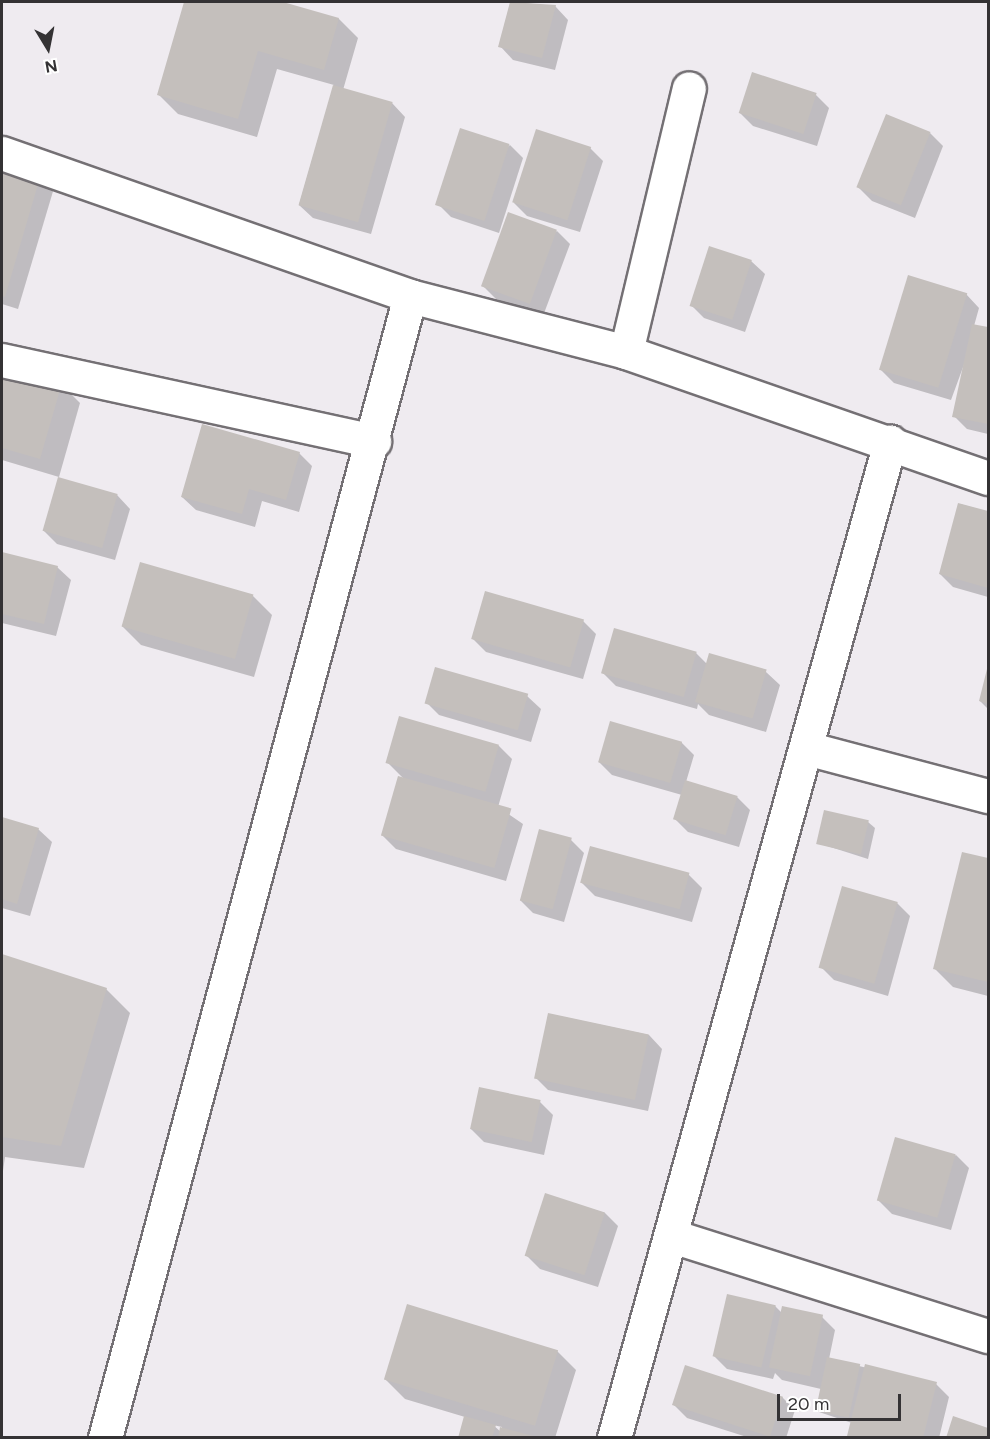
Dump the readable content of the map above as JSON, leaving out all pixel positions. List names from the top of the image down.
{
  "scale_bar": "20 m",
  "north": "bottom"
}
